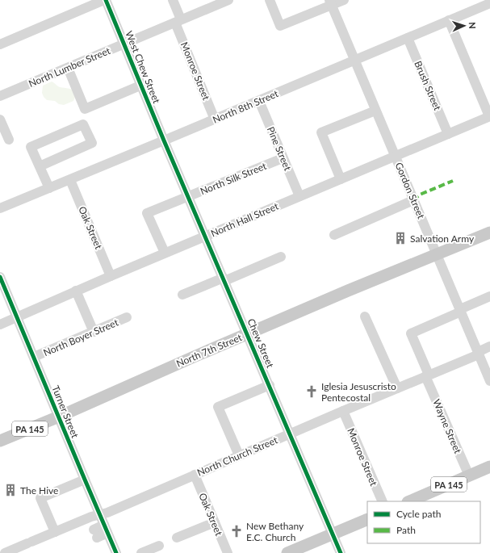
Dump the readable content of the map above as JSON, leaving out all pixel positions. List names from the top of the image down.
{
  "streets": {
    "main road": ["North 7th Street", "PA 145"],
    "street": [
      "North Lumber Street",
      "West Chew Street",
      "Monroe Street",
      "Brush Street",
      "North 8th Street",
      "Pine Street",
      "North Silk Street",
      "Gordon Street",
      "North Hall Street",
      "Oak Street",
      "North Boyer Street",
      "Chew Street",
      "Turner Street",
      "Wayne Street",
      "North Church Street"
    ]
  },
  "crossings": [
    ["North Lumber Street", "West Chew Street"],
    ["North Lumber Street", "Monroe Street"],
    ["West Chew Street", "North 8th Street"],
    ["West Chew Street", "Chew Street"],
    ["Monroe Street", "North 8th Street"],
    ["Monroe Street", "North Church Street"],
    ["Brush Street", "North 8th Street"],
    ["Brush Street", "North Hall Street"],
    ["North 8th Street", "Pine Street"],
    ["North 8th Street", "Gordon Street"],
    ["North 8th Street", "Oak Street"],
    ["North 8th Street", "Chew Street"],
    ["Pine Street", "North Silk Street"],
    ["Pine Street", "North Hall Street"],
    ["North Silk Street", "North Hall Street"],
    ["North Silk Street", "Chew Street"],
    ["Gordon Street", "North Hall Street"],
    ["Gordon Street", "North 7th Street"],
    ["Gordon Street", "Wayne Street"],
    ["Gordon Street", "North Church Street"],
    ["North Hall Street", "Oak Street"],
    ["North Hall Street", "Chew Street"],
    ["North Hall Street", "Turner Street"],
    ["Oak Street", "North Church Street"],
    ["North Boyer Street", "Turner Street"],
    ["Chew Street", "North 7th Street"],
    ["Chew Street", "North Church Street"],
    ["North 7th Street", "Turner Street"],
    ["Turner Street", "North Church Street"],
    ["Wayne Street", "PA 145"],
    ["Wayne Street", "North Church Street"]
  ],
  "places": {
    "building": ["Salvation Army", "The Hive"],
    "church": ["Iglesia Jesuscristo Pentecostal", "New Bethany E.C. Church"]
  },
  "legend": ["Cycle path", "Path"],
  "north": "right"
}
